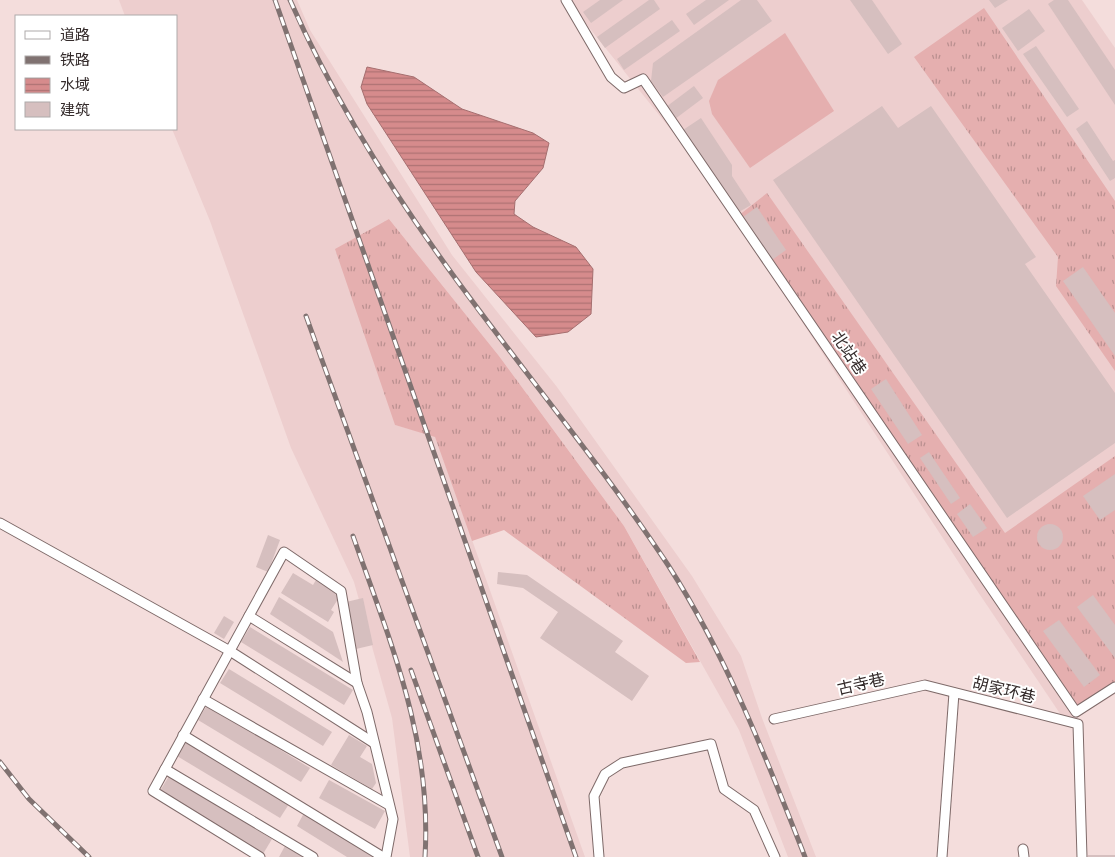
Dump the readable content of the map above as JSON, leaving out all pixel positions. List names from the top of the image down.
{
  "streets": {
    "street": ["北站巷", "古寺巷", "胡家环巷"]
  },
  "crossings": [
    ["古寺巷", "胡家环巷"]
  ],
  "legend": [
    "道路",
    "铁路",
    "水域",
    "建筑"
  ]
}
